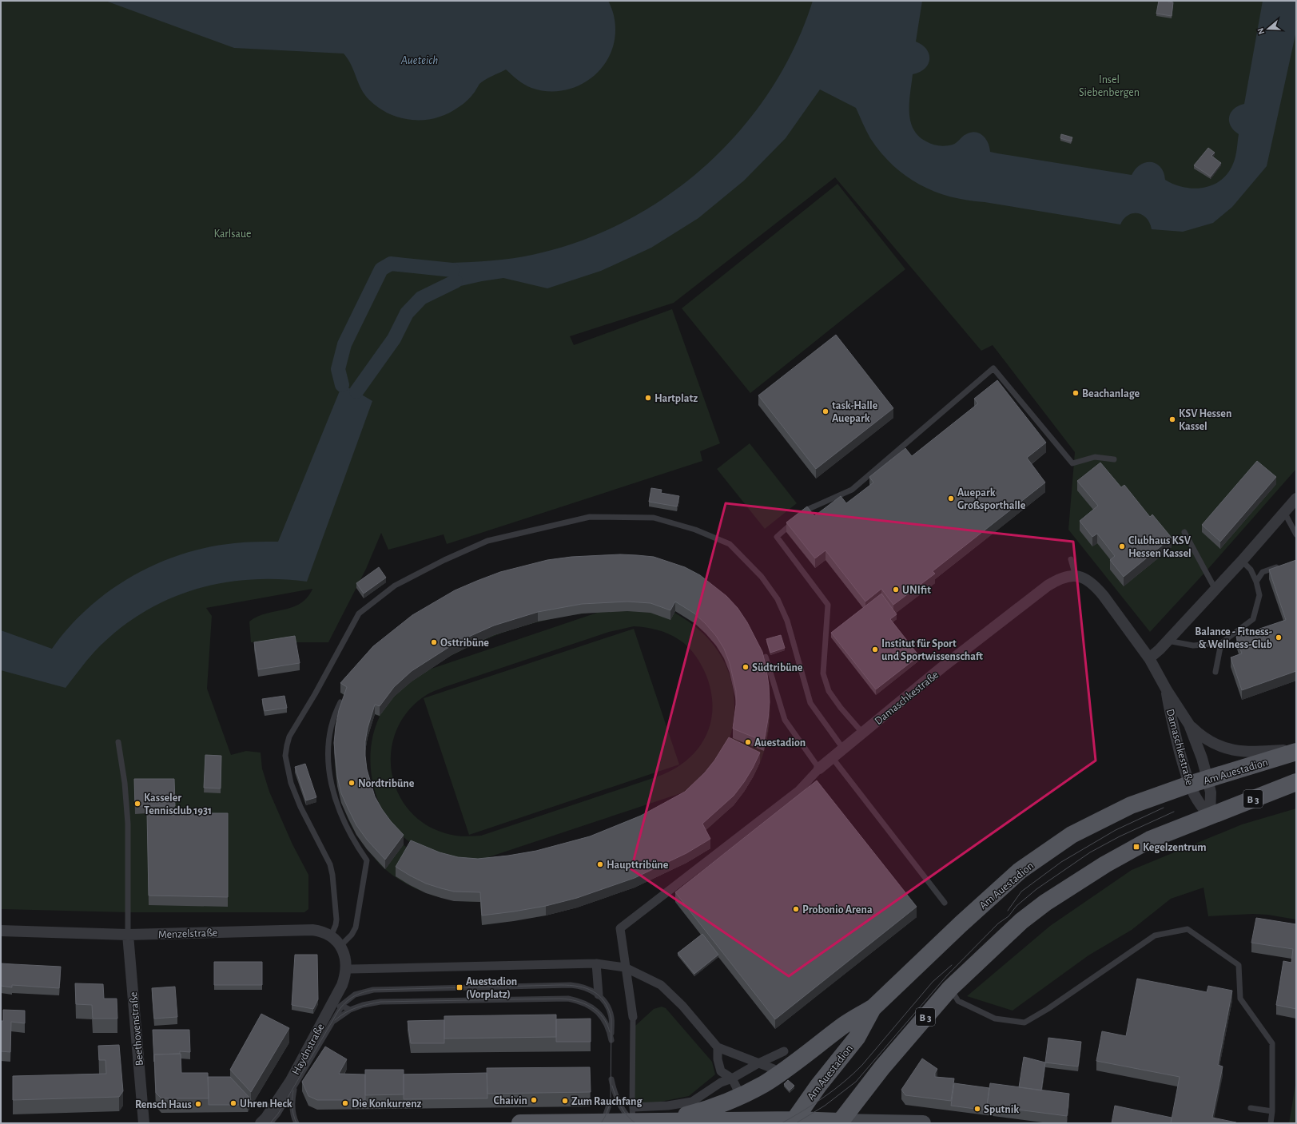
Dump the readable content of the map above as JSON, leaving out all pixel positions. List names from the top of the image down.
{
  "streets": {
    "main road": ["Am Auestadion", "B 3"],
    "street": [
      "Damaschkestraße",
      "Menzelstraße",
      "Beethovenstraße",
      "Haydnstraße"
    ]
  },
  "crossings": [
    ["Damaschkestraße", "Am Auestadion"],
    ["Damaschkestraße", "B 3"],
    ["Menzelstraße", "Beethovenstraße"],
    ["Menzelstraße", "Haydnstraße"]
  ],
  "water": ["Aueteich"],
  "parks": ["Insel Siebenbergen", "Karlsaue"],
  "places": {
    "other": [
      "Beachanlage",
      "Hartplatz",
      "task-Halle Auepark",
      "KSV Hessen Kassel",
      "Auepark Großsporthalle",
      "Clubhaus KSV Hessen Kassel",
      "UNIfit",
      "Balance - Fitness- & Wellness-Club",
      "Osttribüne",
      "Institut für Sport und Sportwissenschaft",
      "Südtribüne",
      "Auestadion",
      "Nordtribüne",
      "Kasseler Tennisclub 1931",
      "Haupttribüne",
      "Probonio Arena",
      "Chaivin",
      "Zum Rauchfang",
      "Uhren Heck",
      "Die Konkurrenz",
      "Rensch Haus",
      "Sputnik"
    ],
    "transit": ["Kegelzentrum", "Auestadion (Vorplatz)"]
  },
  "north": "left"
}
